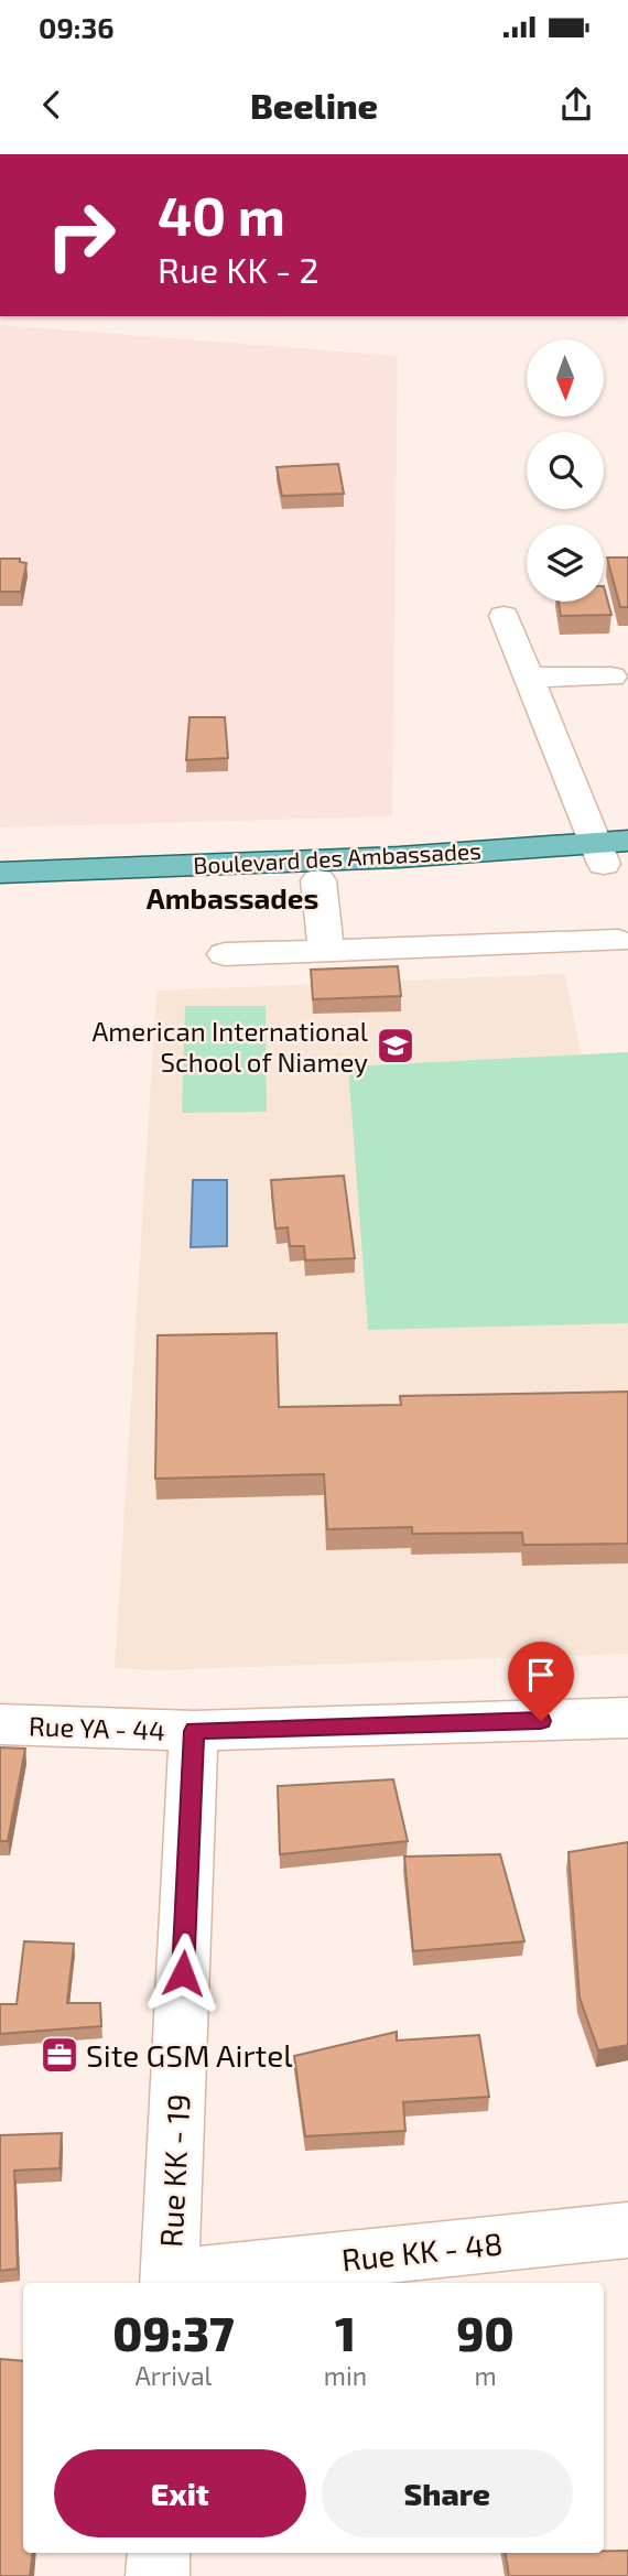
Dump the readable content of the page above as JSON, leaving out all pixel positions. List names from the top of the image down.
{
  "streets": {
    "main road": ["Boulevard des Ambassades"],
    "street": ["Rue YA - 44", "Rue KK - 19", "Rue KK - 48"]
  },
  "crossings": [
    ["Rue YA - 44", "Rue KK - 19"],
    ["Rue KK - 19", "Rue KK - 48"]
  ],
  "districts": ["Ambassades"],
  "places": {
    "school or university": ["American International School of Niamey"],
    "office": ["Site GSM Airtel"]
  },
  "north": "bottom",
  "page": {
    "status": "09:36",
    "header": "Beeline",
    "turn": ["40 m", "Rue KK - 2"],
    "eta": [
      "09:37",
      "Arrival",
      "1",
      "min",
      "90",
      "m"
    ],
    "buttons": ["Exit", "Share"]
  }
}
